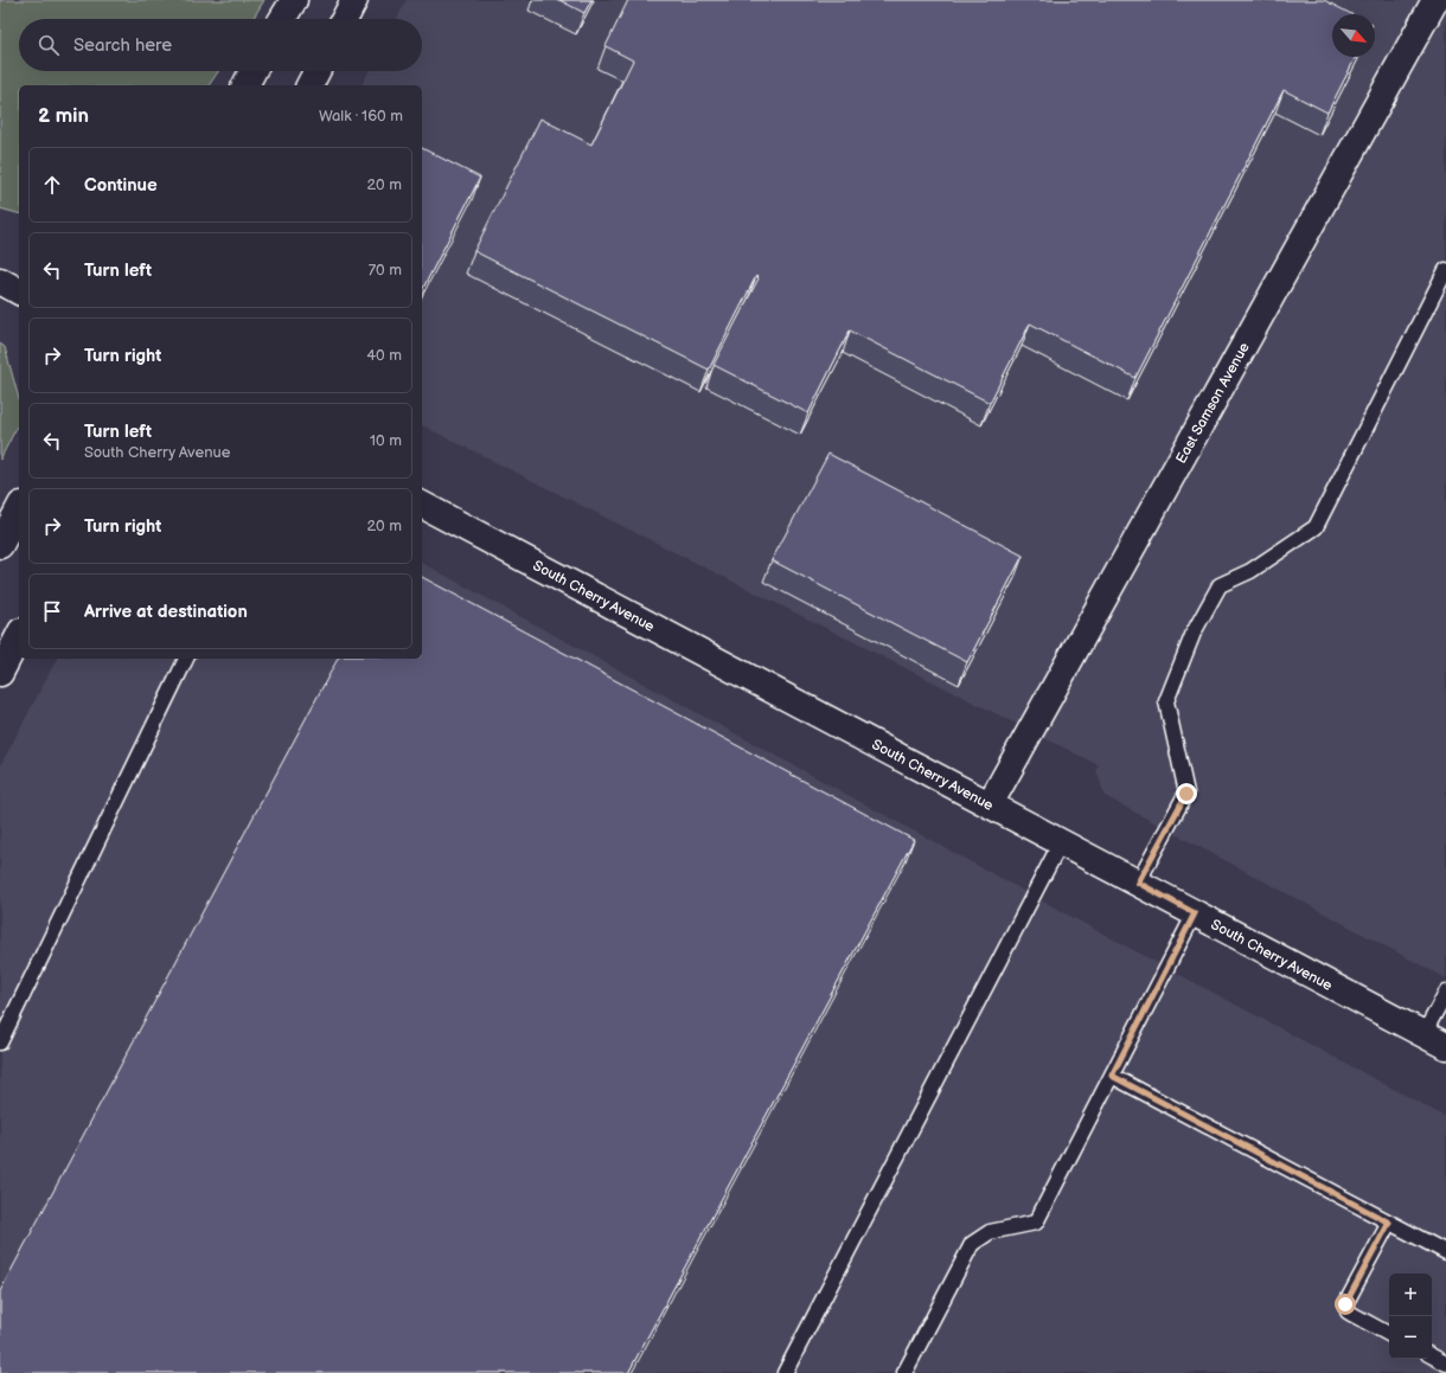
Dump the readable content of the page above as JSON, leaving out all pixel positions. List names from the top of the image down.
{
  "streets": {
    "street": ["East Samson Avenue", "South Cherry Avenue"]
  },
  "crossings": [
    ["East Samson Avenue", "South Cherry Avenue"]
  ],
  "north": "bottom right",
  "page": {
    "search": "Search here",
    "heading": ["2 min", "Walk · 160 m"],
    "list": [
      ["Continue", "20 m"],
      ["Turn left", "70 m"],
      ["Turn right", "40 m"],
      ["Turn left", "South Cherry Avenue", "10 m"],
      ["Turn right", "20 m"],
      "Arrive at destination"
    ],
    "map_buttons": ["+", "−"]
  }
}
